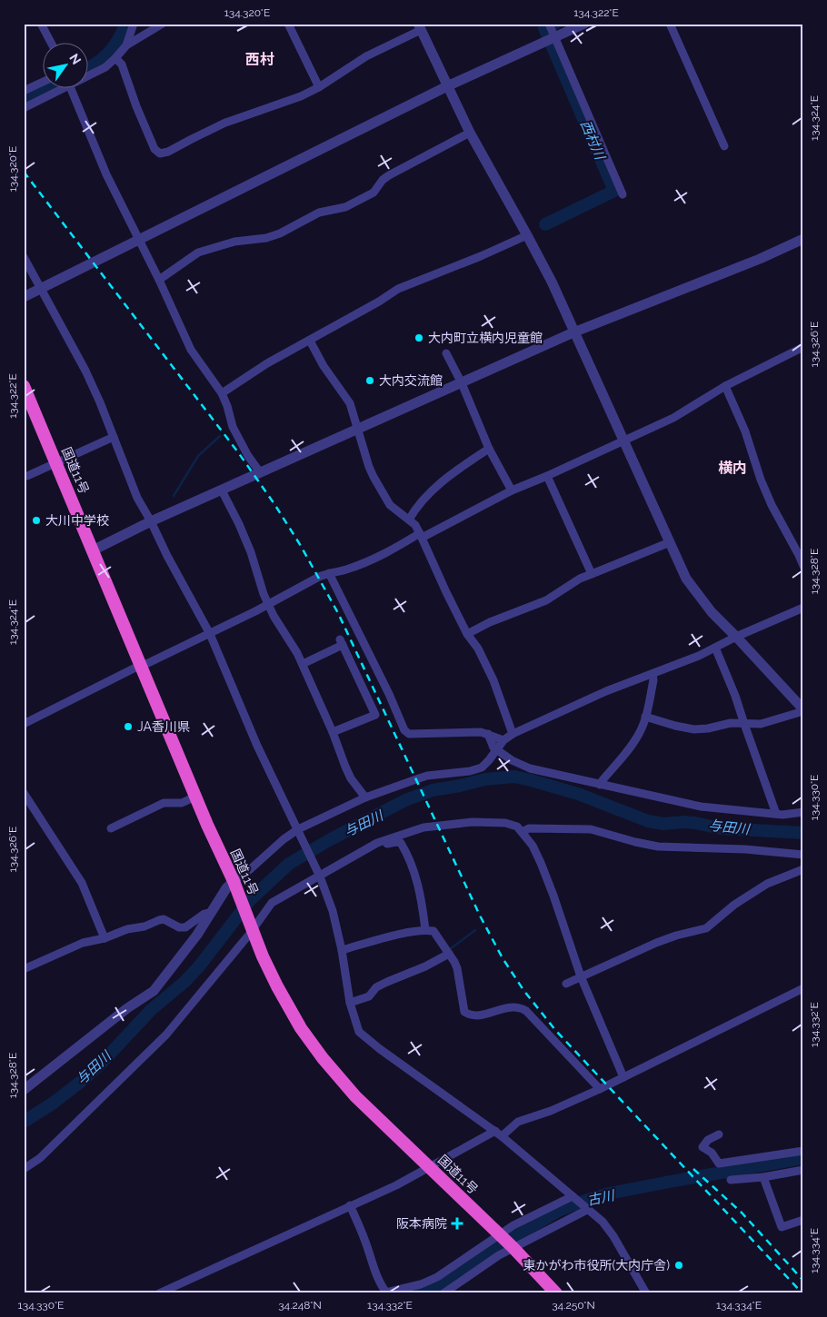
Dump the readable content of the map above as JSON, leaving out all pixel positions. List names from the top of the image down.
{
  "streets": {
    "highway": ["国道11号"]
  },
  "districts": ["西村", "横内"],
  "water": ["西村川", "与田川", "古川"],
  "places": {
    "other": [
      "大内町立横内児童館",
      "大内交流館",
      "大川中学校",
      "JA香川県",
      "東かがわ市役所(大内庁舎)"
    ],
    "health": ["阪本病院"]
  },
  "north": "top right",
  "coordinates": [
    "134.320°E",
    "134.322°E",
    "134.324°E",
    "134.326°E",
    "134.328°E",
    "134.330°E",
    "134.332°E",
    "134.334°E",
    "34.248°N",
    "34.250°N"
  ]
}
